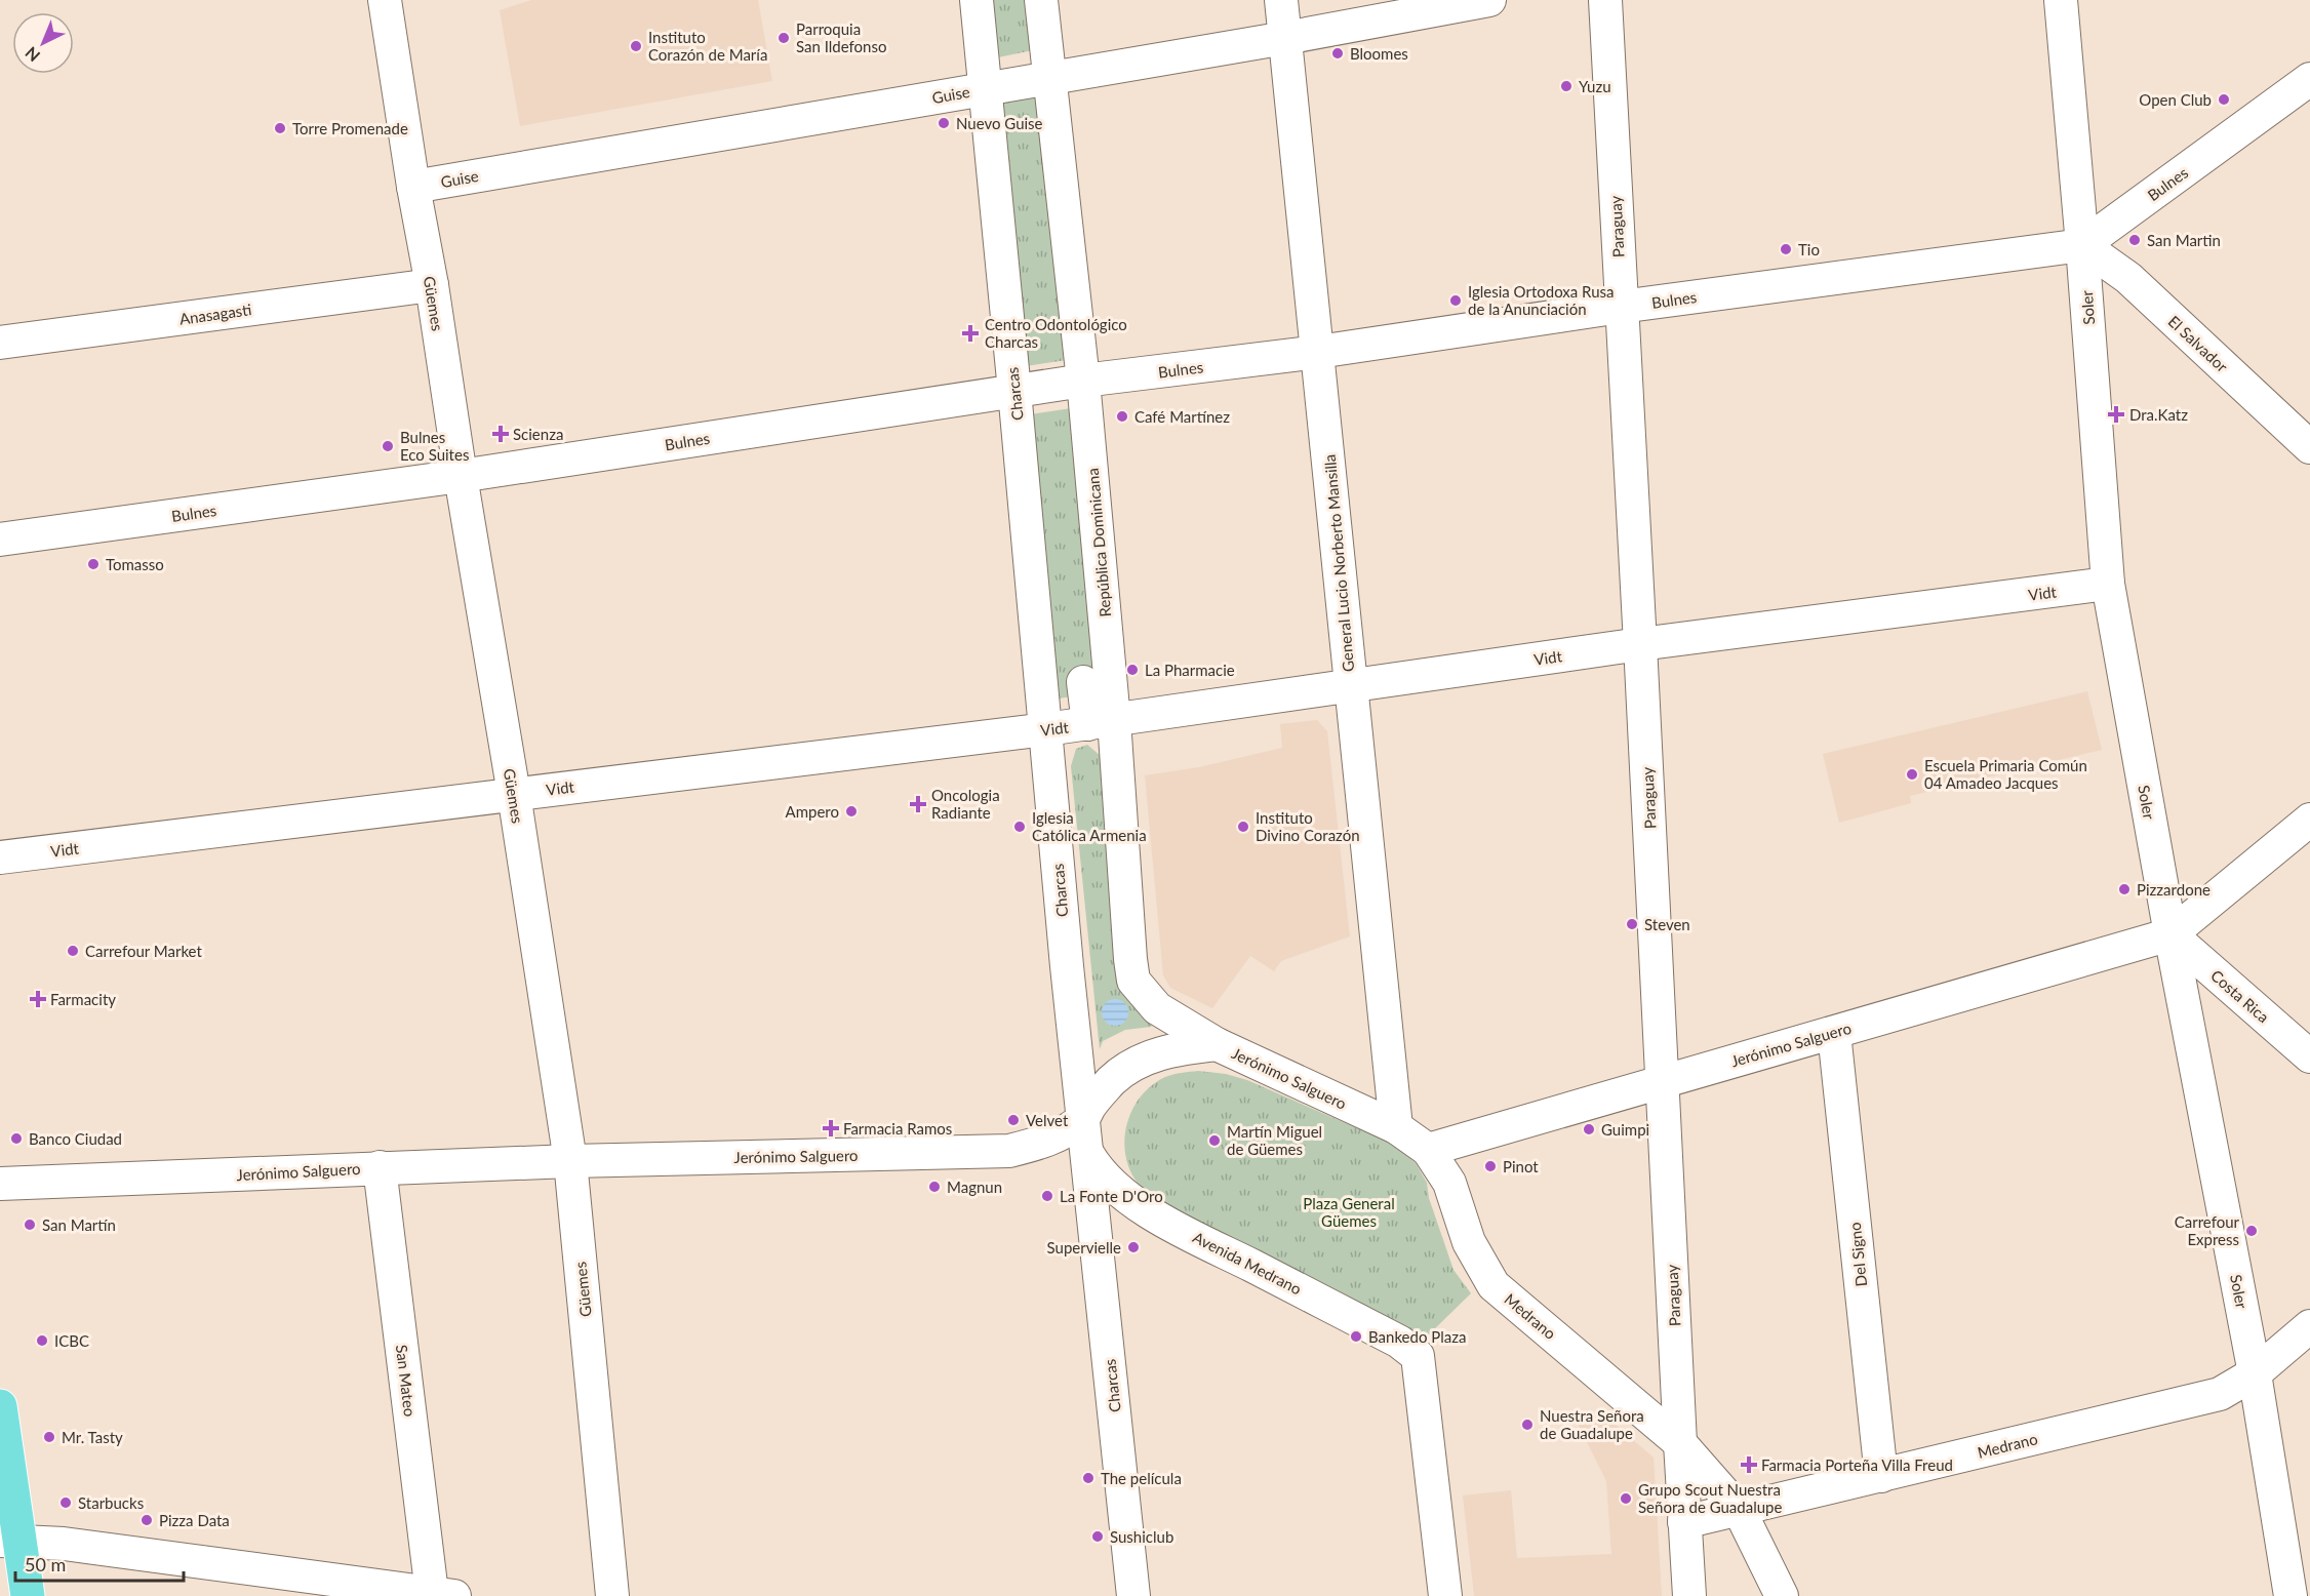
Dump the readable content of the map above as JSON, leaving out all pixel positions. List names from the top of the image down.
{
  "streets": {
    "street": [
      "Guise",
      "Bulnes",
      "Paraguay",
      "Güemes",
      "Soler",
      "Anasagasti",
      "El Salvador",
      "Charcas",
      "República Dominicana",
      "General Lucio Norberto Mansilla",
      "Vidt",
      "Costa Rica",
      "Jerónimo Salguero",
      "Del Signo",
      "Avenida Medrano",
      "Medrano",
      "San Mateo"
    ]
  },
  "crossings": [
    ["Guise", "Güemes"],
    ["Guise", "Charcas"],
    ["Guise", "República Dominicana"],
    ["Guise", "General Lucio Norberto Mansilla"],
    ["Bulnes", "Paraguay"],
    ["Bulnes", "Güemes"],
    ["Bulnes", "Soler"],
    ["Bulnes", "El Salvador"],
    ["Bulnes", "Charcas"],
    ["Bulnes", "República Dominicana"],
    ["Bulnes", "General Lucio Norberto Mansilla"],
    ["Paraguay", "Vidt"],
    ["Paraguay", "Jerónimo Salguero"],
    ["Paraguay", "Medrano"],
    ["Güemes", "Anasagasti"],
    ["Güemes", "Vidt"],
    ["Güemes", "Jerónimo Salguero"],
    ["Soler", "El Salvador"],
    ["Soler", "Vidt"],
    ["Soler", "Costa Rica"],
    ["Soler", "Jerónimo Salguero"],
    ["Soler", "Medrano"],
    ["Charcas", "Vidt"],
    ["Charcas", "Jerónimo Salguero"],
    ["Charcas", "Avenida Medrano"],
    ["República Dominicana", "Vidt"],
    ["República Dominicana", "Jerónimo Salguero"],
    ["General Lucio Norberto Mansilla", "Vidt"],
    ["General Lucio Norberto Mansilla", "Jerónimo Salguero"],
    ["Costa Rica", "Jerónimo Salguero"],
    ["Jerónimo Salguero", "Del Signo"],
    ["Jerónimo Salguero", "Medrano"],
    ["Jerónimo Salguero", "San Mateo"],
    ["Del Signo", "Medrano"]
  ],
  "parks": ["Plaza General Güemes"],
  "places": {
    "other": [
      "Parroquia San Ildefonso",
      "Instituto Corazón de María",
      "Bloomes",
      "Yuzu",
      "Open Club",
      "Nuevo Guise",
      "Torre Promenade",
      "San Martin",
      "Tio",
      "Iglesia Ortodoxa Rusa de la Anunciación",
      "Café Martínez",
      "Bulnes Eco Suites",
      "Tomasso",
      "La Pharmacie",
      "Escuela Primaria Común 04 Amadeo Jacques",
      "Ampero",
      "Iglesia Católica Armenia",
      "Instituto Divino Corazón",
      "Pizzardone",
      "Steven",
      "Carrefour Market",
      "Velvet",
      "Guimpi",
      "Banco Ciudad",
      "Martín Miguel de Güemes",
      "Pinot",
      "Magnun",
      "La Fonte D'Oro",
      "San Martín",
      "Carrefour Express",
      "Supervielle",
      "Bankedo Plaza",
      "ICBC",
      "Nuestra Señora de Guadalupe",
      "Mr. Tasty",
      "The película",
      "Grupo Scout Nuestra Señora de Guadalupe",
      "Starbucks",
      "Pizza Data",
      "Sushiclub"
    ],
    "health": [
      "Centro Odontológico Charcas",
      "Dra.Katz",
      "Scienza",
      "Oncologia Radiante",
      "Farmacity",
      "Farmacia Ramos",
      "Farmacia Porteña Villa Freud"
    ]
  },
  "scale_bar": "50 m",
  "north": "bottom left"
}
